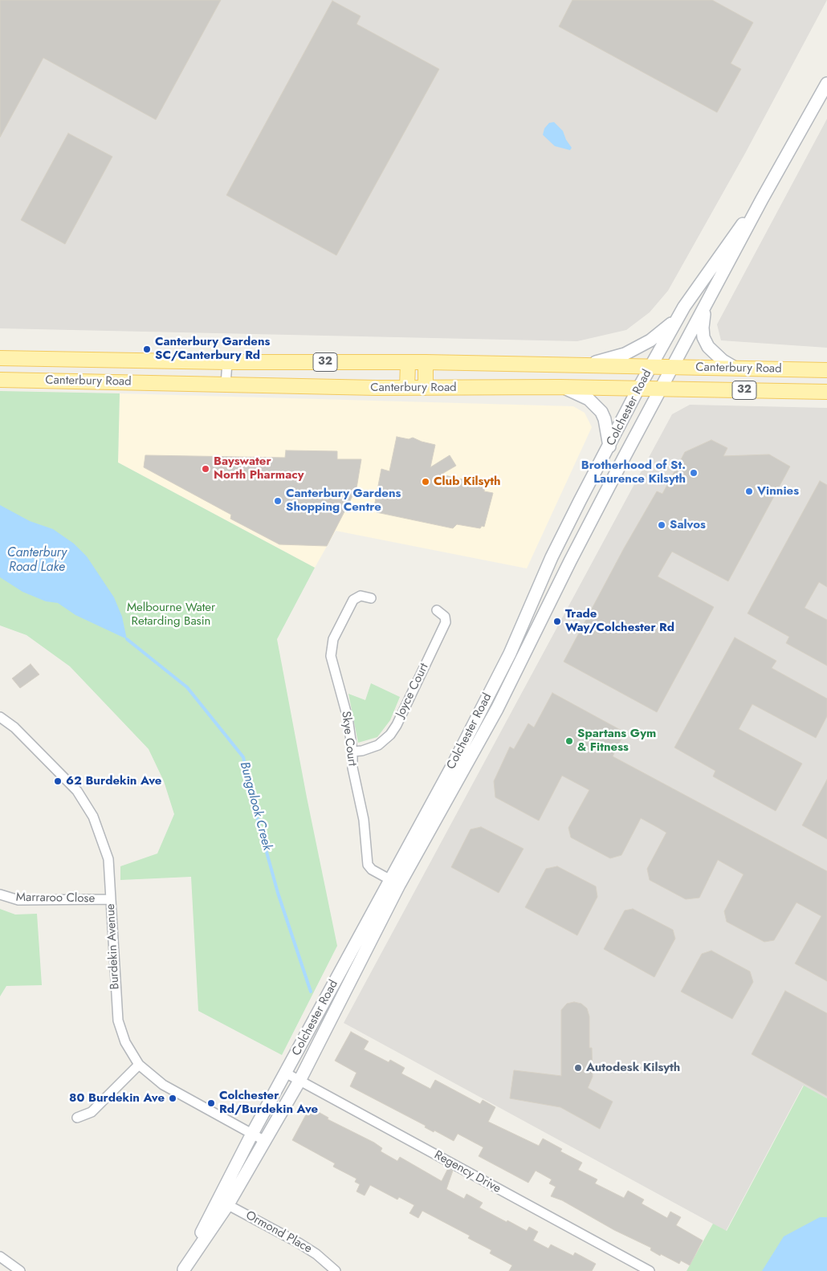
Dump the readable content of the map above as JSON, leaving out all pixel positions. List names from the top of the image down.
{
  "streets": {
    "main road": ["32", "Canterbury Road", "Colchester Road"],
    "street": [
      "Joyce Court",
      "Skye Court",
      "Marraroo Close",
      "Burdekin Avenue",
      "Regency Drive",
      "Ormond Place"
    ]
  },
  "crossings": [
    ["Canterbury Road", "Colchester Road"],
    ["Colchester Road", "Skye Court"],
    ["Colchester Road", "Burdekin Avenue"],
    ["Colchester Road", "Regency Drive"],
    ["Colchester Road", "Ormond Place"],
    ["Joyce Court", "Skye Court"],
    ["Marraroo Close", "Burdekin Avenue"]
  ],
  "water": ["Canterbury Road Lake", "Bungalook Creek"],
  "parks": ["Melbourne Water Retarding Basin"],
  "places": [
    "Canterbury Gardens SC/Canterbury Rd",
    "Bayswater North Pharmacy",
    "Brotherhood of St. Laurence Kilsyth",
    "Club Kilsyth",
    "Vinnies",
    "Canterbury Gardens Shopping Centre",
    "Salvos",
    "Trade Way/Colchester Rd",
    "Spartans Gym & Fitness",
    "62 Burdekin Ave",
    "Autodesk Kilsyth",
    "80 Burdekin Ave",
    "Colchester Rd/Burdekin Ave"
  ]
}
